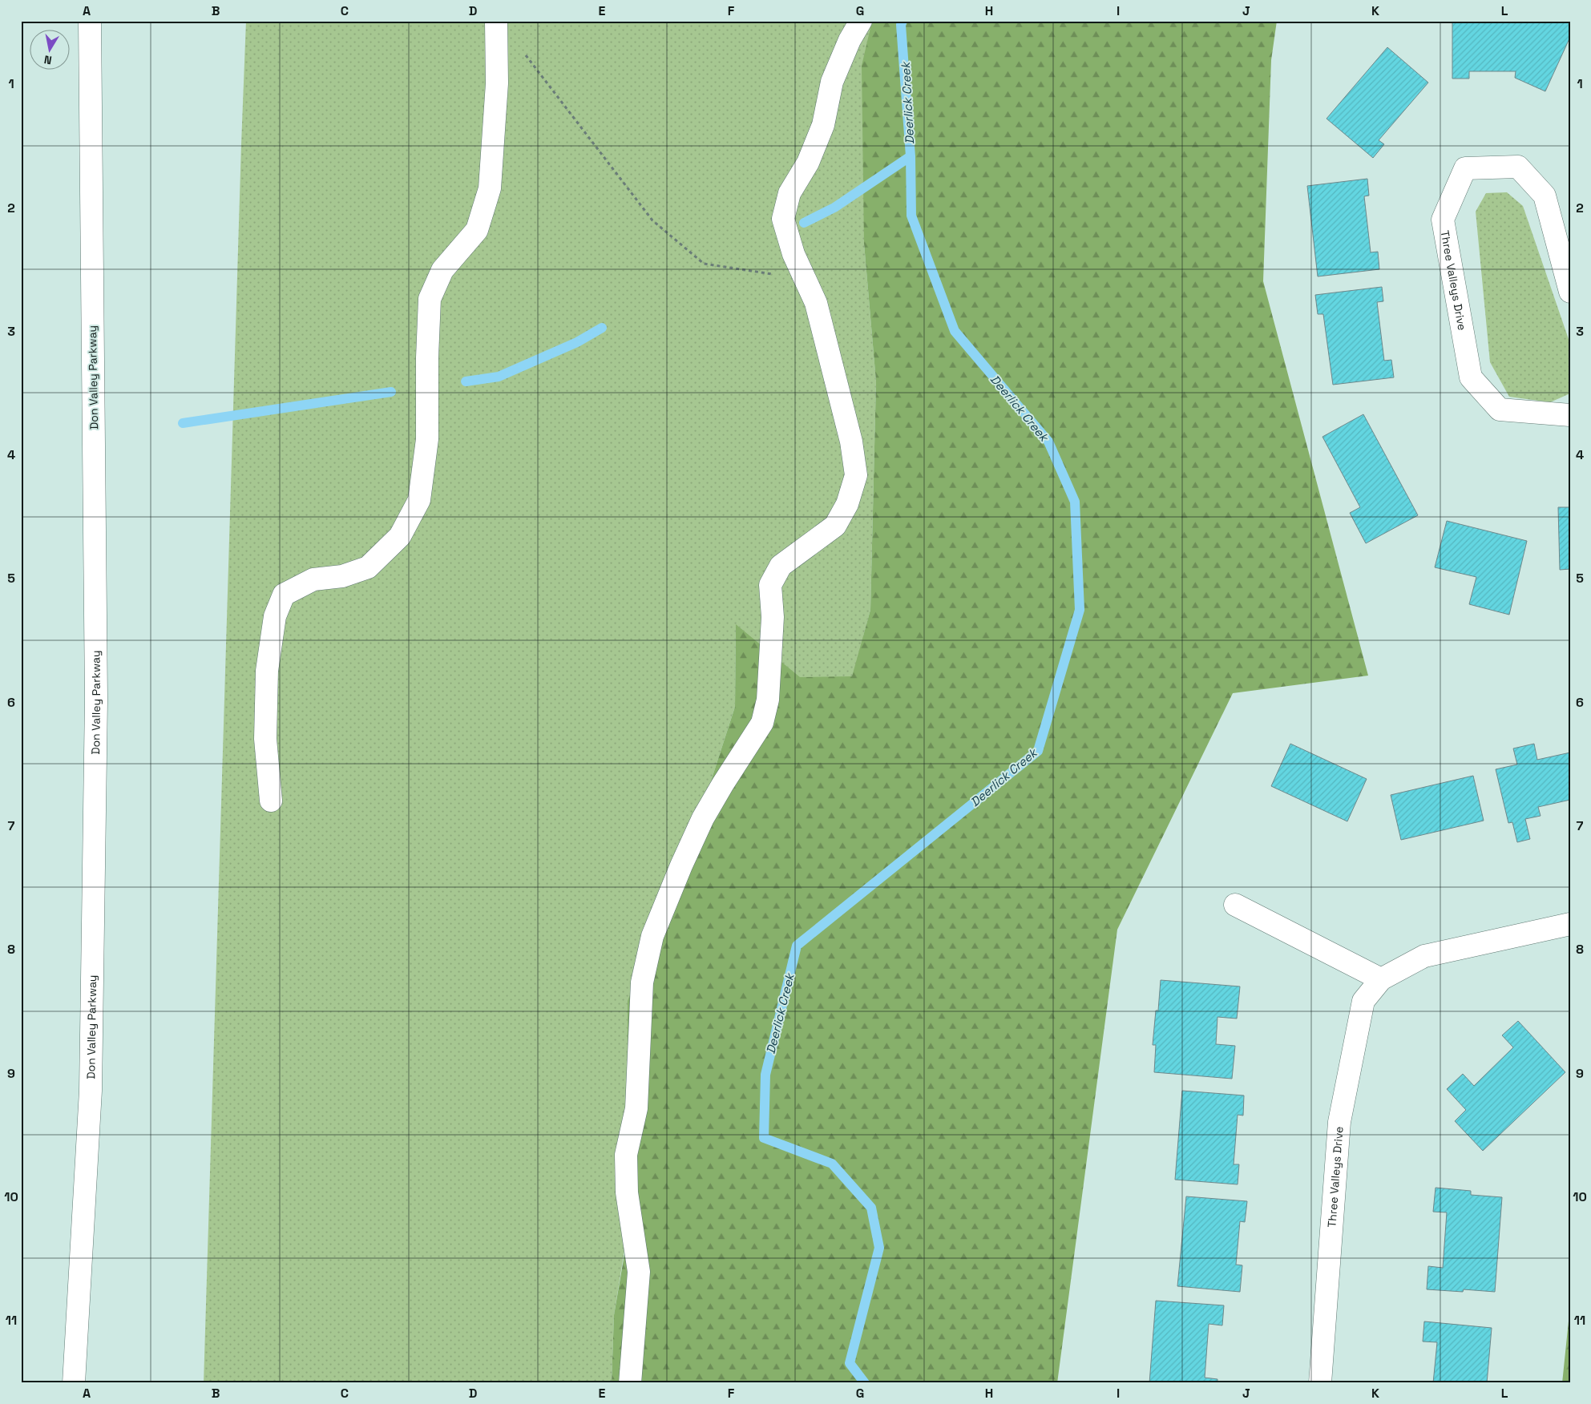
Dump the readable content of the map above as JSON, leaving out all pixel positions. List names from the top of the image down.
{
  "streets": {
    "main road": ["Three Valleys Drive", "Don Valley Parkway"]
  },
  "water": ["Deerlick Creek"],
  "north": "bottom",
  "grid": {
    "columns": [
      "A",
      "B",
      "C",
      "D",
      "E",
      "F",
      "G",
      "H",
      "I",
      "J",
      "K",
      "L"
    ],
    "rows": [
      "1",
      "2",
      "3",
      "4",
      "5",
      "6",
      "7",
      "8",
      "9",
      "10",
      "11"
    ]
  }
}
